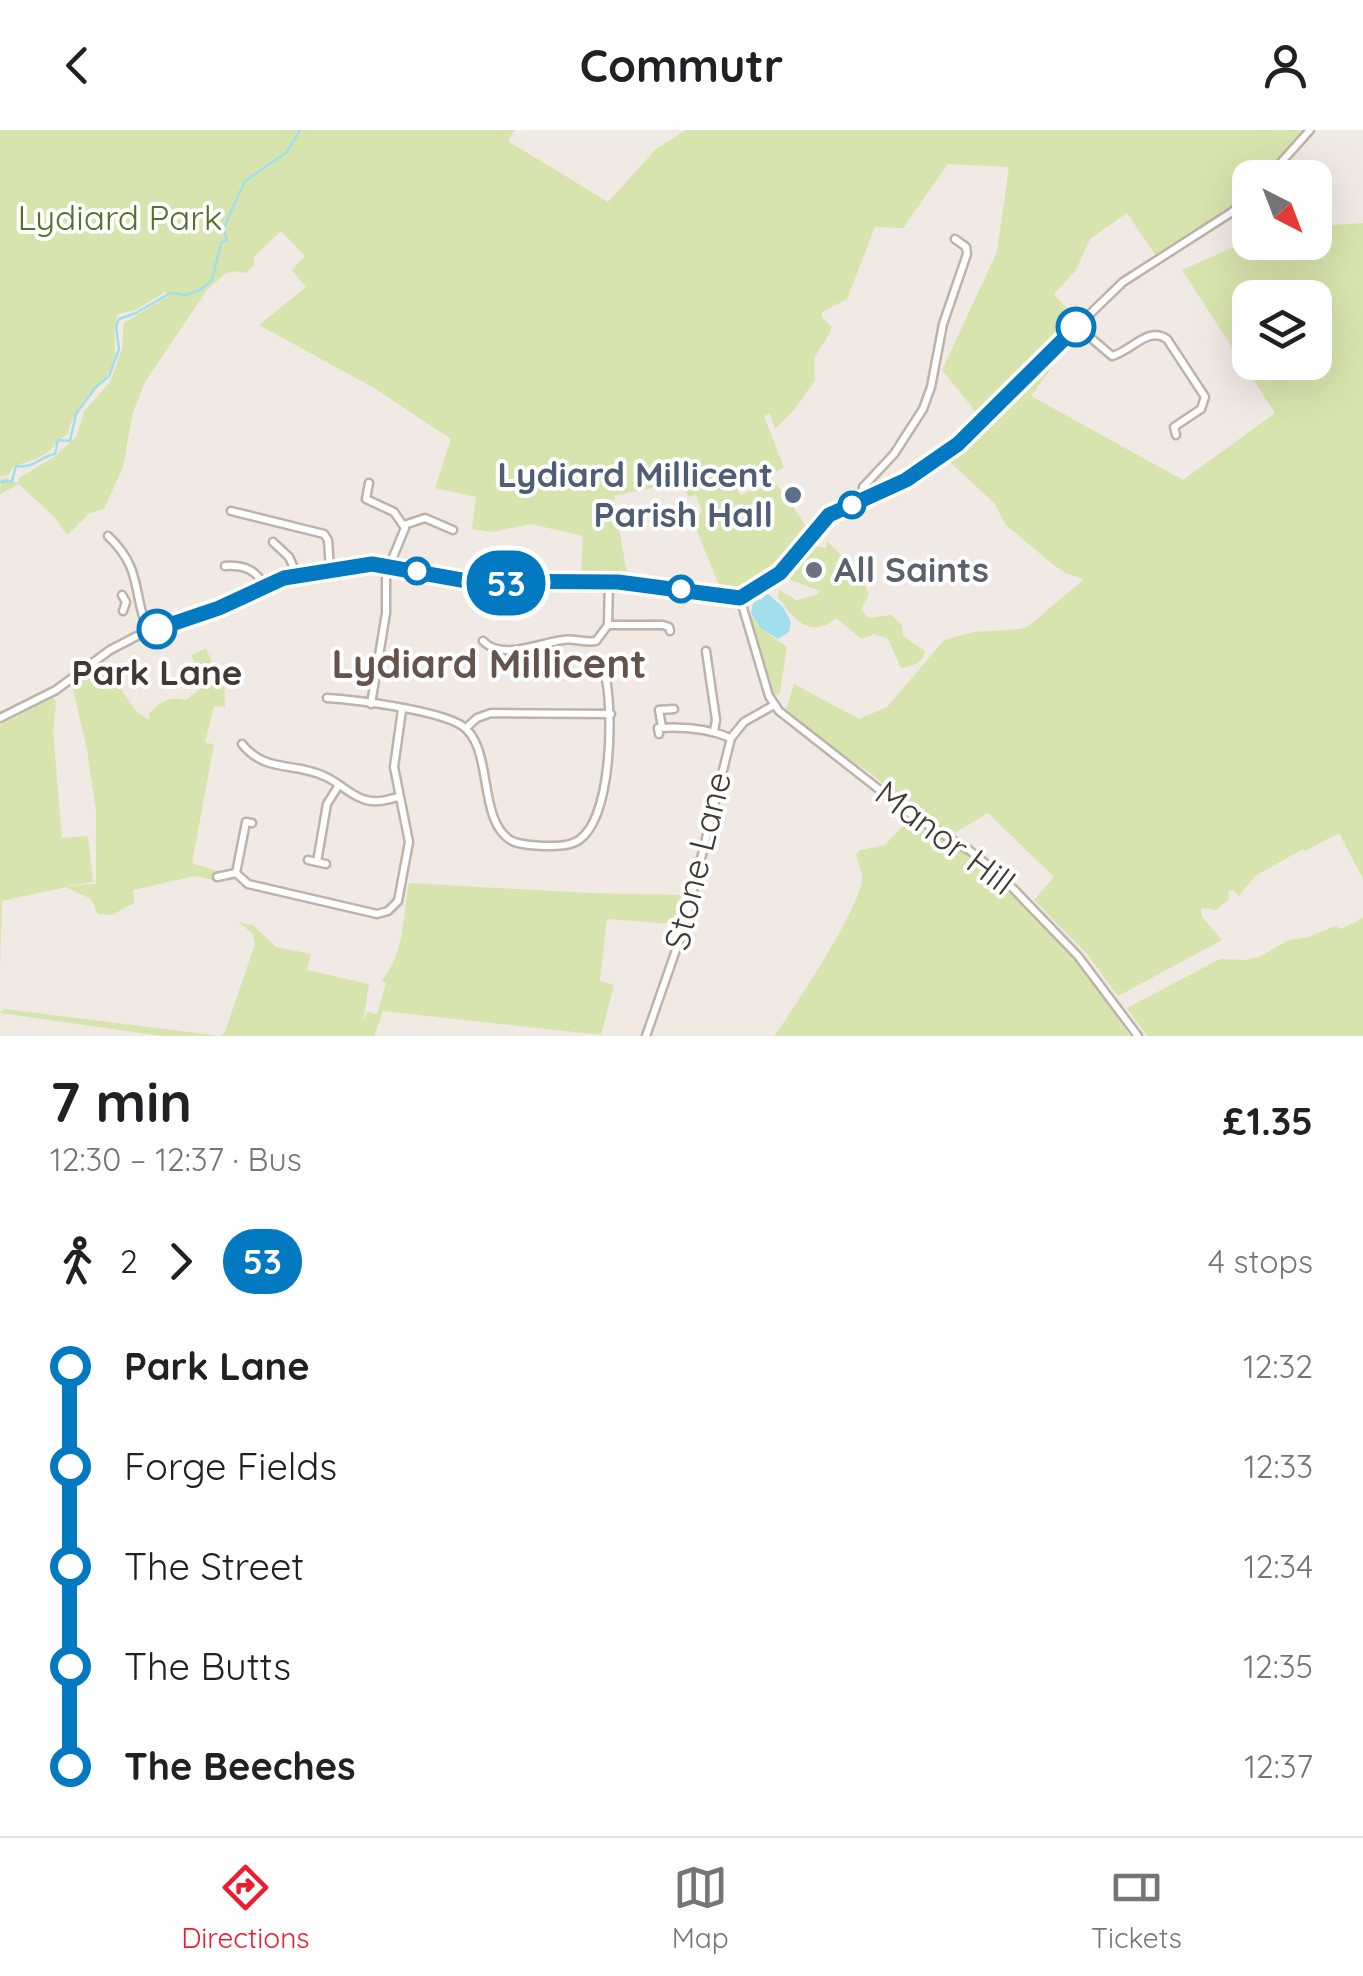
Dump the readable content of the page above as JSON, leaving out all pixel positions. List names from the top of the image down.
{
  "streets": {
    "street": ["Manor Hill", "Stone Lane"]
  },
  "crossings": [
    ["Manor Hill", "Stone Lane"]
  ],
  "districts": ["Lydiard Millicent"],
  "parks": ["Lydiard Park"],
  "places": ["Lydiard Millicent Parish Hall", "All Saints", "Park Lane"],
  "lines": ["bus line 53"],
  "north": "bottom right",
  "page": {
    "header": "Commutr",
    "on_map": "53",
    "heading": ["7 min", "12:30 – 12:37 · Bus", "£1.35"],
    "legs": ["2", "53", "4 stops"],
    "list": [
      {
        "name": "Park Lane",
        "value": "12:32"
      },
      {
        "name": "Forge Fields",
        "value": "12:33"
      },
      {
        "name": "The Street",
        "value": "12:34"
      },
      {
        "name": "The Butts",
        "value": "12:35"
      },
      {
        "name": "The Beeches",
        "value": "12:37"
      }
    ],
    "tabs": ["Directions", "Map", "Tickets"]
  }
}
